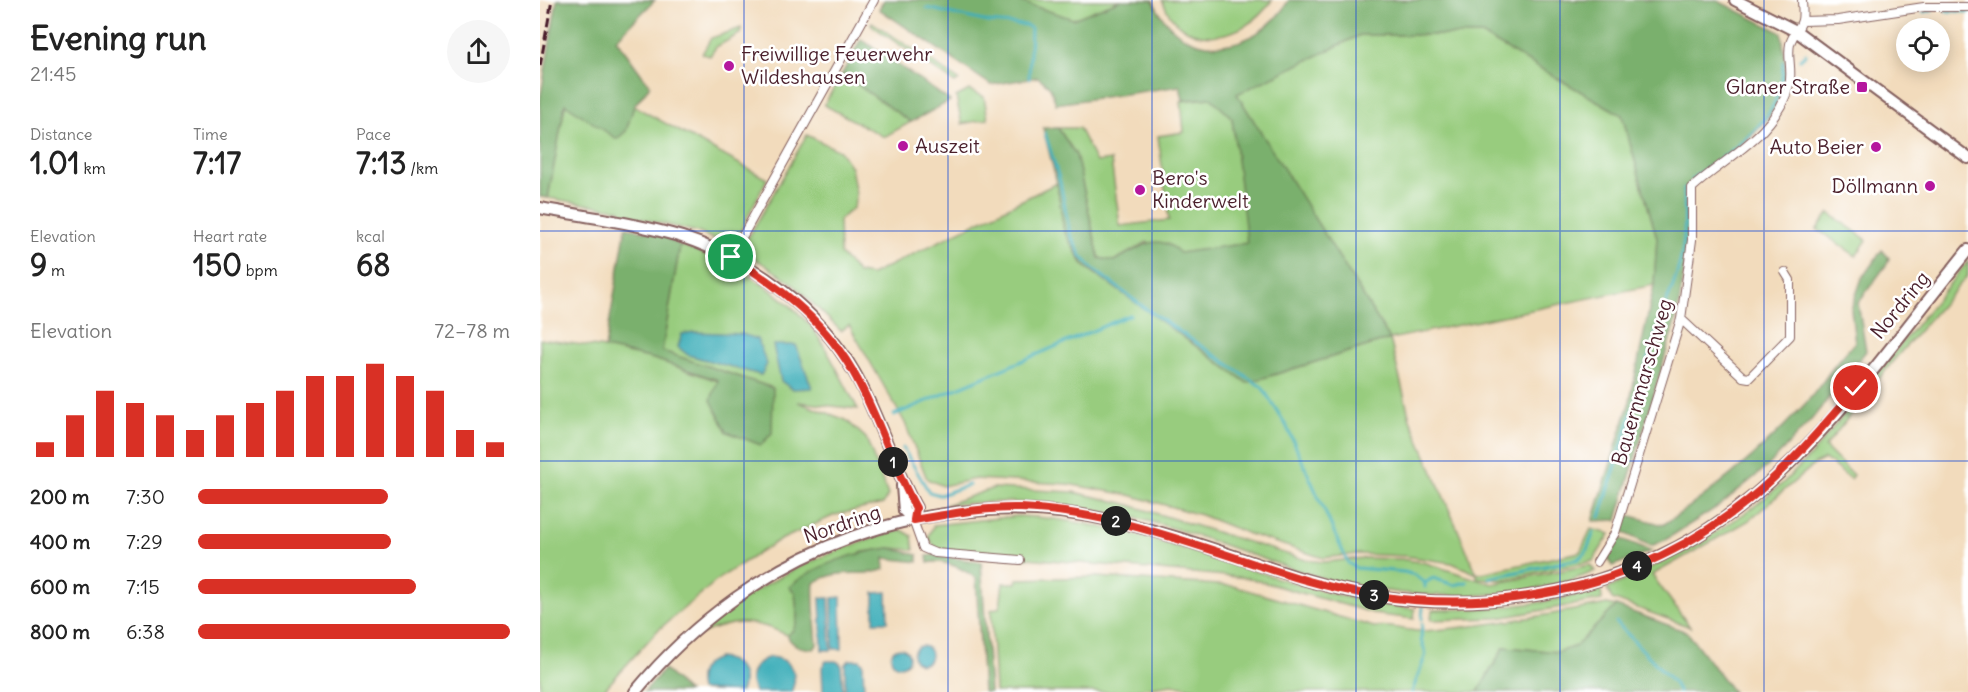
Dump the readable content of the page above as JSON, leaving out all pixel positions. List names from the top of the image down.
{
  "streets": {
    "main road": ["Nordring"],
    "street": ["Bauernmarschweg"]
  },
  "places": {
    "other": [
      "Freiwillige Feuerwehr Wildeshausen",
      "Auszeit",
      "Auto Beier",
      "Döllmann",
      "Bero's Kinderwelt"
    ],
    "transit": ["Glaner Straße"]
  },
  "page": {
    "heading": ["Evening run", "21:45"],
    "stats": [
      ["Distance", "1.01 km"],
      ["Time", "7:17"],
      ["Pace", "7:13 /km"],
      ["Elevation", "9 m"],
      ["Heart rate", "150 bpm"],
      ["kcal", "68"]
    ],
    "chart": ["Elevation", "72–78 m"],
    "pins": [
      "1",
      "2",
      "4",
      "3"
    ],
    "list": [
      {
        "name": "200 m",
        "note": "7:30"
      },
      {
        "name": "400 m",
        "note": "7:29"
      },
      {
        "name": "600 m",
        "note": "7:15"
      },
      {
        "name": "800 m",
        "note": "6:38"
      }
    ]
  }
}
